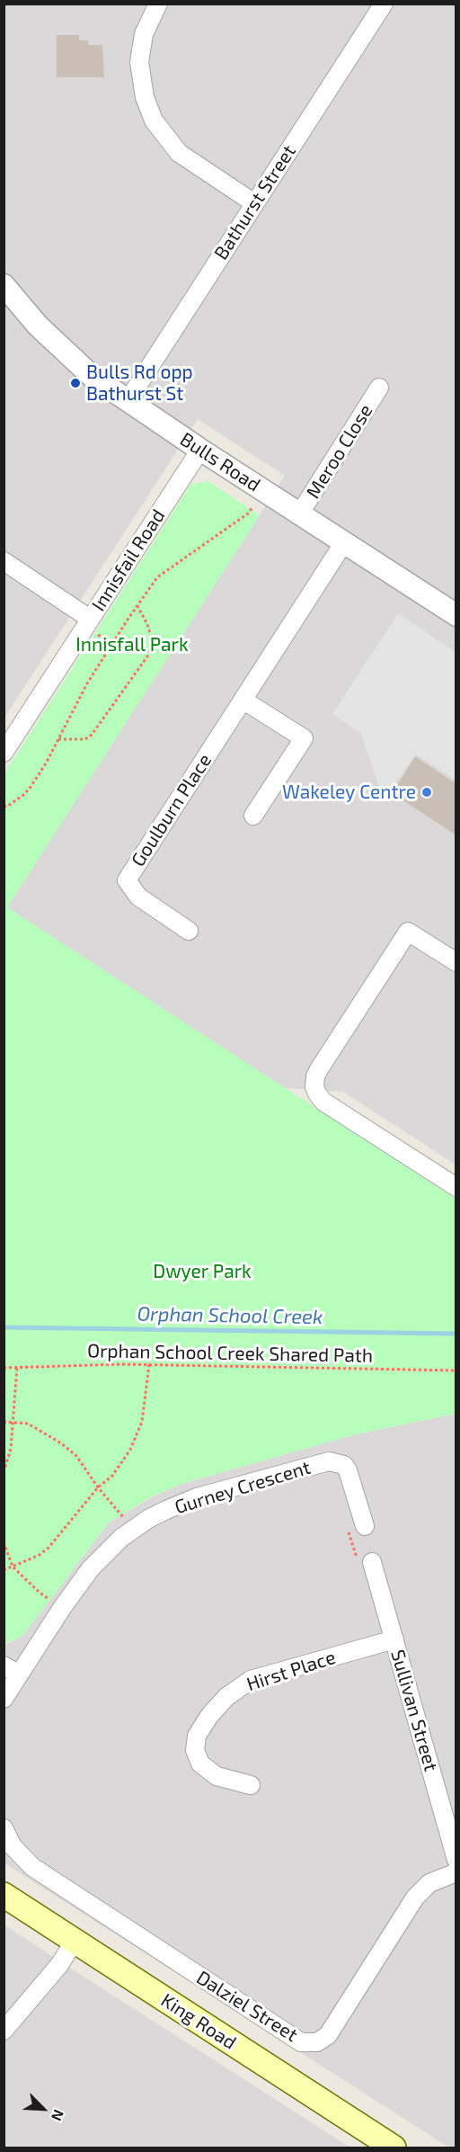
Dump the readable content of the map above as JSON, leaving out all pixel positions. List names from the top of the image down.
{
  "streets": {
    "main road": ["King Road"],
    "street": [
      "Bathurst Street",
      "Meroo Close",
      "Bulls Road",
      "Innisfail Road",
      "Goulburn Place",
      "Gurney Crescent",
      "Hirst Place",
      "Sullivan Street",
      "Dalziel Street"
    ],
    "path": ["Orphan School Creek Shared Path"]
  },
  "crossings": [
    ["Bathurst Street", "Bulls Road"],
    ["Meroo Close", "Bulls Road"],
    ["Bulls Road", "Innisfail Road"],
    ["Bulls Road", "Goulburn Place"],
    ["Hirst Place", "Sullivan Street"]
  ],
  "water": ["Orphan School Creek"],
  "parks": ["Innisfall Park", "Dwyer Park"],
  "places": ["Bulls Rd opp Bathurst St", "Wakeley Centre"],
  "north": "bottom right"
}
